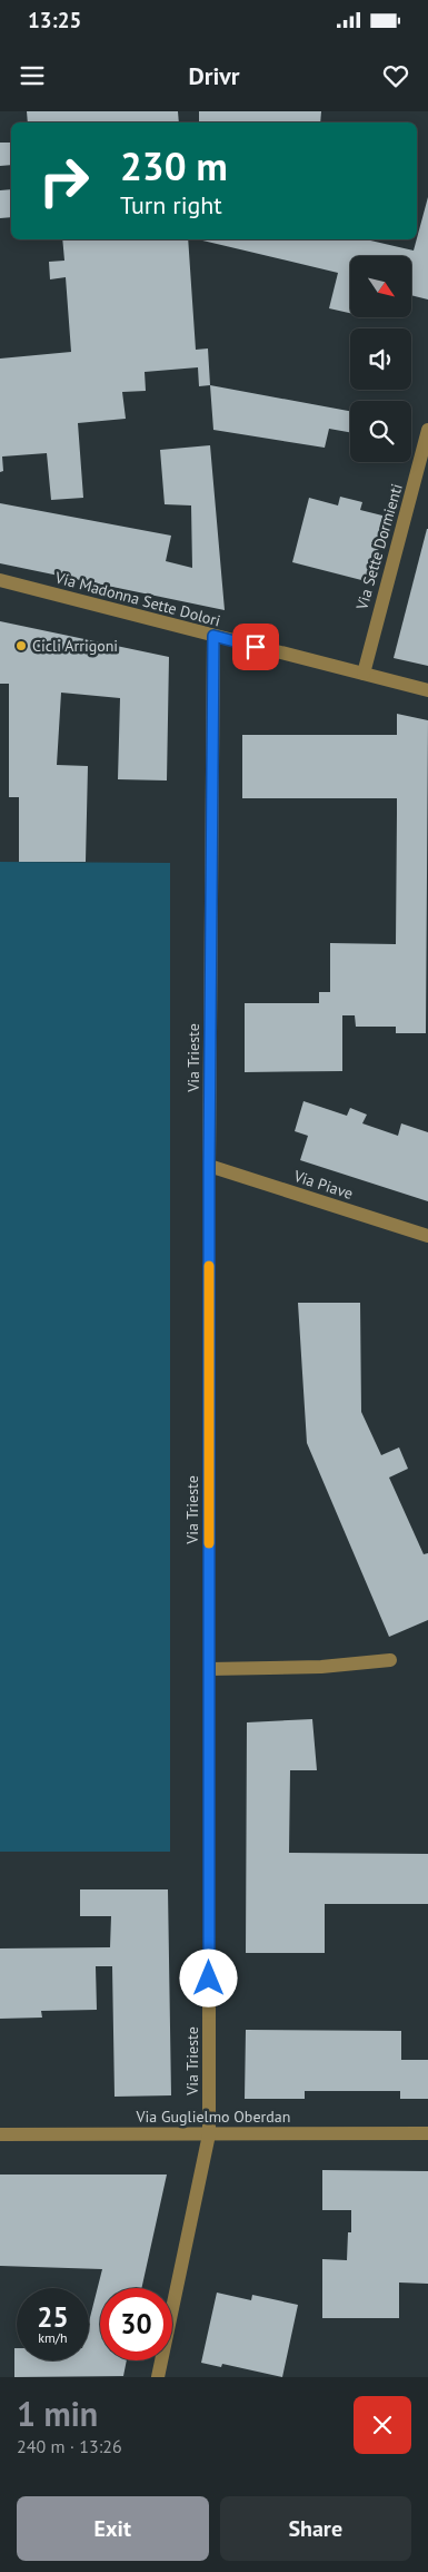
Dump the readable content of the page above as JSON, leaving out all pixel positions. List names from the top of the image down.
{
  "streets": {
    "street": [
      "Via Sette Dormienti",
      "Via Madonna Sette Dolori",
      "Via Trieste",
      "Via Piave",
      "Via Guglielmo Oberdan"
    ]
  },
  "crossings": [
    ["Via Sette Dormienti", "Via Madonna Sette Dolori"],
    ["Via Madonna Sette Dolori", "Via Trieste"],
    ["Via Trieste", "Via Piave"],
    ["Via Trieste", "Via Guglielmo Oberdan"]
  ],
  "places": ["Cicli Arrigoni"],
  "north": "bottom right",
  "page": {
    "status": "13:25",
    "header": "Drivr",
    "turn": ["230 m", "Turn right"],
    "speed": "25 km/h",
    "limit": "30",
    "heading": ["1 min", "240 m · 13:26"],
    "buttons": ["Exit", "Share"]
  }
}
